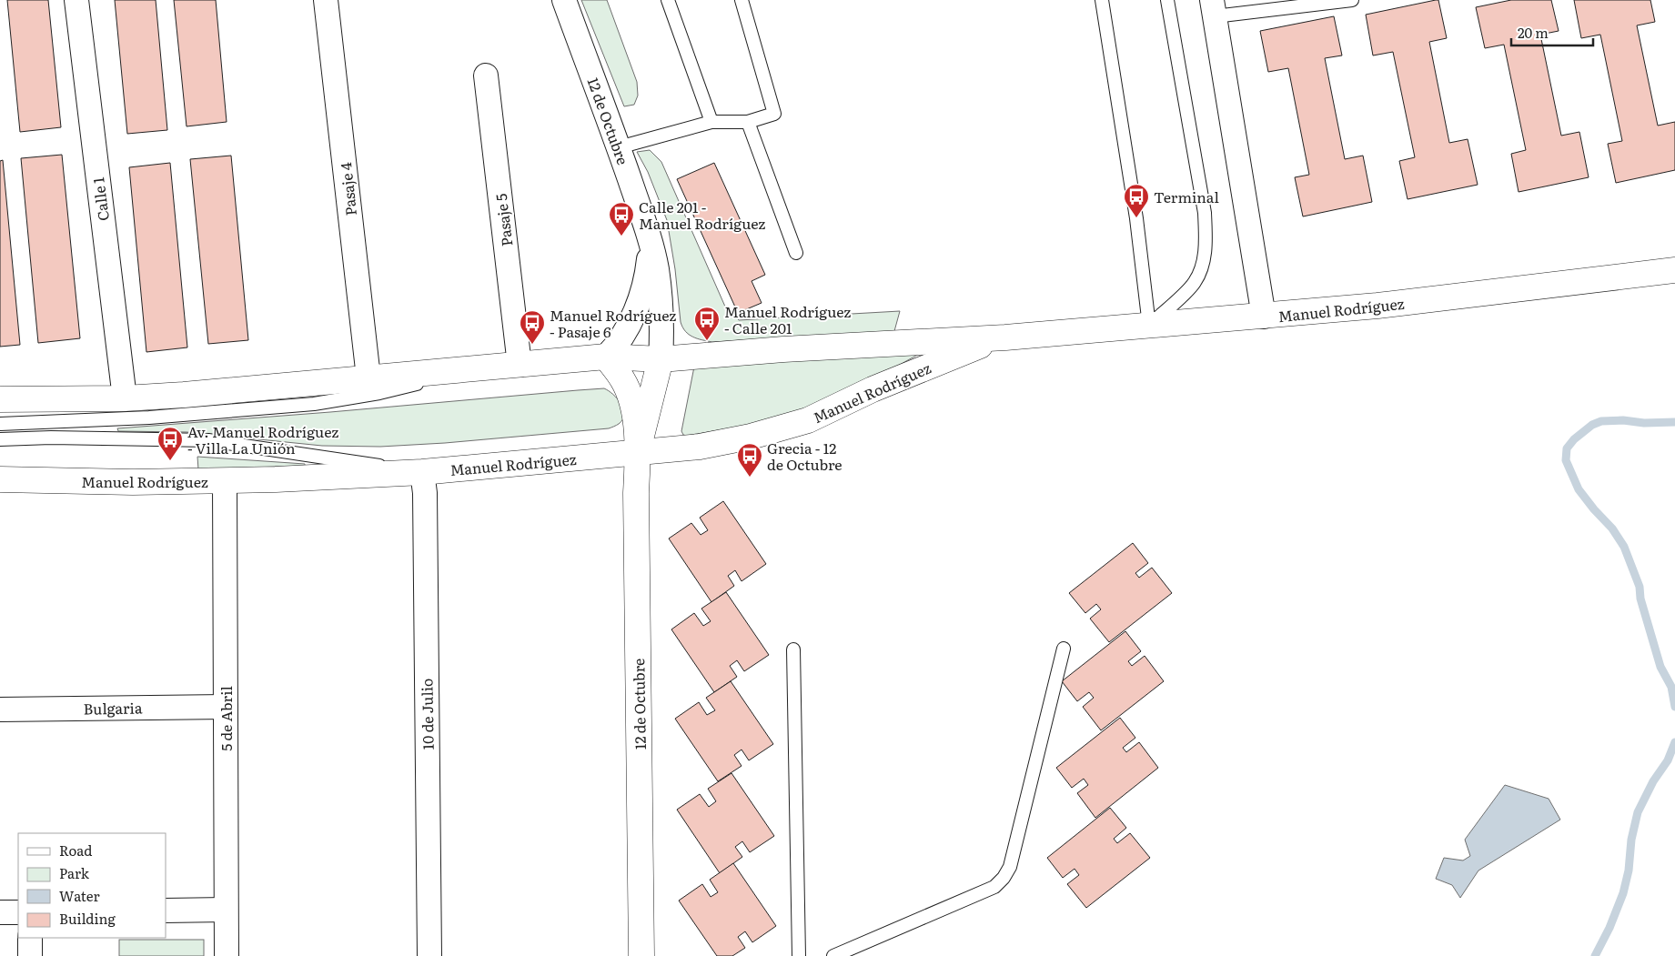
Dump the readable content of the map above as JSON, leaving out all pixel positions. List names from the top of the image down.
{
  "streets": {
    "main road": ["12 de Octubre", "Manuel Rodríguez"],
    "street": [
      "Pasaje 4",
      "Calle 1",
      "Pasaje 5",
      "Bulgaria",
      "10 de Julio",
      "5 de Abril"
    ]
  },
  "crossings": [
    ["12 de Octubre", "Manuel Rodríguez"],
    ["Pasaje 4", "Manuel Rodríguez"],
    ["Calle 1", "Manuel Rodríguez"],
    ["Pasaje 5", "Manuel Rodríguez"],
    ["Manuel Rodríguez", "10 de Julio"],
    ["Manuel Rodríguez", "5 de Abril"],
    ["Bulgaria", "5 de Abril"]
  ],
  "places": {
    "bus stop": [
      "Terminal",
      "Calle 201 - Manuel Rodríguez",
      "Manuel Rodríguez - Calle 201",
      "Manuel Rodríguez - Pasaje 6",
      "Av. Manuel Rodríguez - Villa La Unión",
      "Grecia - 12 de Octubre"
    ]
  },
  "legend": [
    "Road",
    "Park",
    "Water",
    "Building"
  ],
  "scale_bar": "20 m"
}
